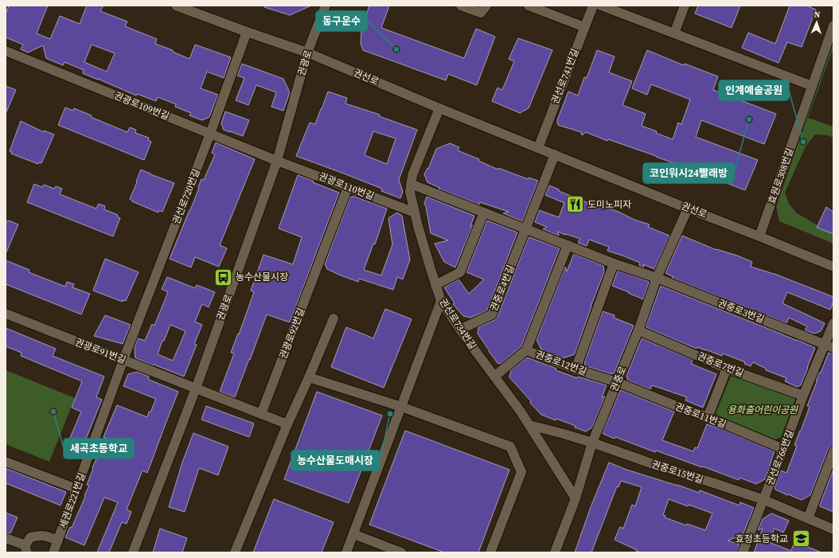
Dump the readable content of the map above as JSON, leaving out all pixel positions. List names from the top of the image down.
{
  "streets": {
    "street": [
      "권광로",
      "권선로741번길",
      "권선로",
      "권광로109번길",
      "효원로308번길",
      "권광로110번길",
      "권선로720번길",
      "권중로4번길",
      "권중로3번길",
      "권선로734번길",
      "권광로92번길",
      "권광로91번길",
      "권중로12번길",
      "권중로7번길",
      "권중로",
      "권중로11번길",
      "권선로766번길",
      "권중로15번길",
      "세권로221번길"
    ]
  },
  "crossings": [
    ["권광로", "권선로"],
    ["권광로", "권광로109번길"],
    ["권광로", "권광로110번길"],
    ["권광로", "권광로91번길"],
    ["권선로741번길", "권선로"],
    ["권선로", "효원로308번길"],
    ["권선로", "권선로720번길"],
    ["권선로", "권선로734번길"],
    ["권선로", "권중로"],
    ["권광로109번길", "권광로110번길"],
    ["권광로109번길", "권선로720번길"],
    ["권광로110번길", "권선로734번길"],
    ["권광로110번길", "권광로92번길"],
    ["권선로720번길", "권광로91번길"],
    ["권선로720번길", "세권로221번길"],
    ["권중로4번길", "권선로734번길"],
    ["권중로3번길", "권중로"],
    ["권중로3번길", "권선로766번길"],
    ["권선로734번길", "권중로12번길"],
    ["권선로734번길", "권중로"],
    ["권선로734번길", "권중로15번길"],
    ["권광로91번길", "세권로221번길"],
    ["권중로12번길", "권중로"],
    ["권중로12번길", "권중로11번길"],
    ["권중로7번길", "권중로"],
    ["권중로7번길", "권선로766번길"],
    ["권중로", "권중로11번길"],
    ["권중로", "권중로15번길"],
    ["권중로11번길", "권선로766번길"],
    ["권선로766번길", "권중로15번길"]
  ],
  "parks": ["용화출어린이공원"],
  "places": {
    "other": [
      "동구운수",
      "코인워시24빨래방",
      "인계예술공원",
      "세곡초등학교",
      "농수산물도매시장"
    ],
    "restaurant": ["도미노피자"],
    "bus stop": ["농수산물시장"],
    "school or university": ["효정초등학교"]
  },
  "north": "top"
}
